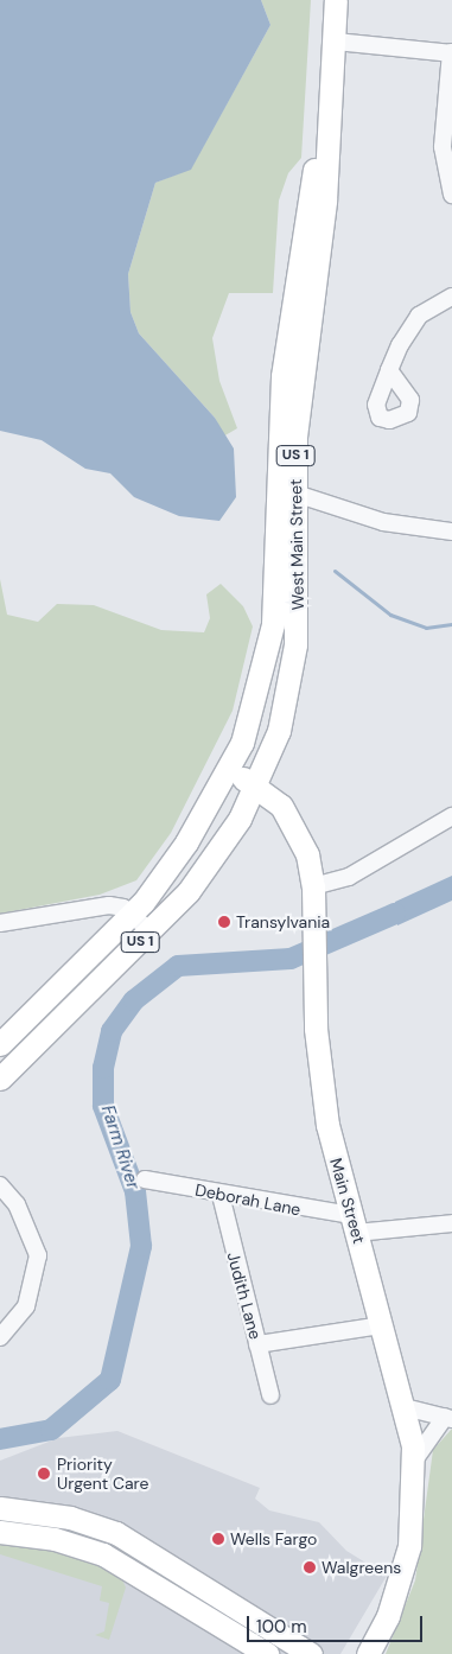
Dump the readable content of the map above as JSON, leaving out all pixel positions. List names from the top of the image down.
{
  "streets": {
    "main road": ["US 1", "West Main Street", "Main Street"],
    "street": ["Deborah Lane", "Judith Lane"]
  },
  "crossings": [
    ["US 1", "West Main Street"],
    ["US 1", "Main Street"],
    ["West Main Street", "Main Street"],
    ["Deborah Lane", "Main Street"],
    ["Deborah Lane", "Judith Lane"]
  ],
  "water": ["Farm River"],
  "places": [
    "Transylvania",
    "Priority Urgent Care",
    "Wells Fargo",
    "Walgreens"
  ],
  "scale_bar": "100 m"
}
